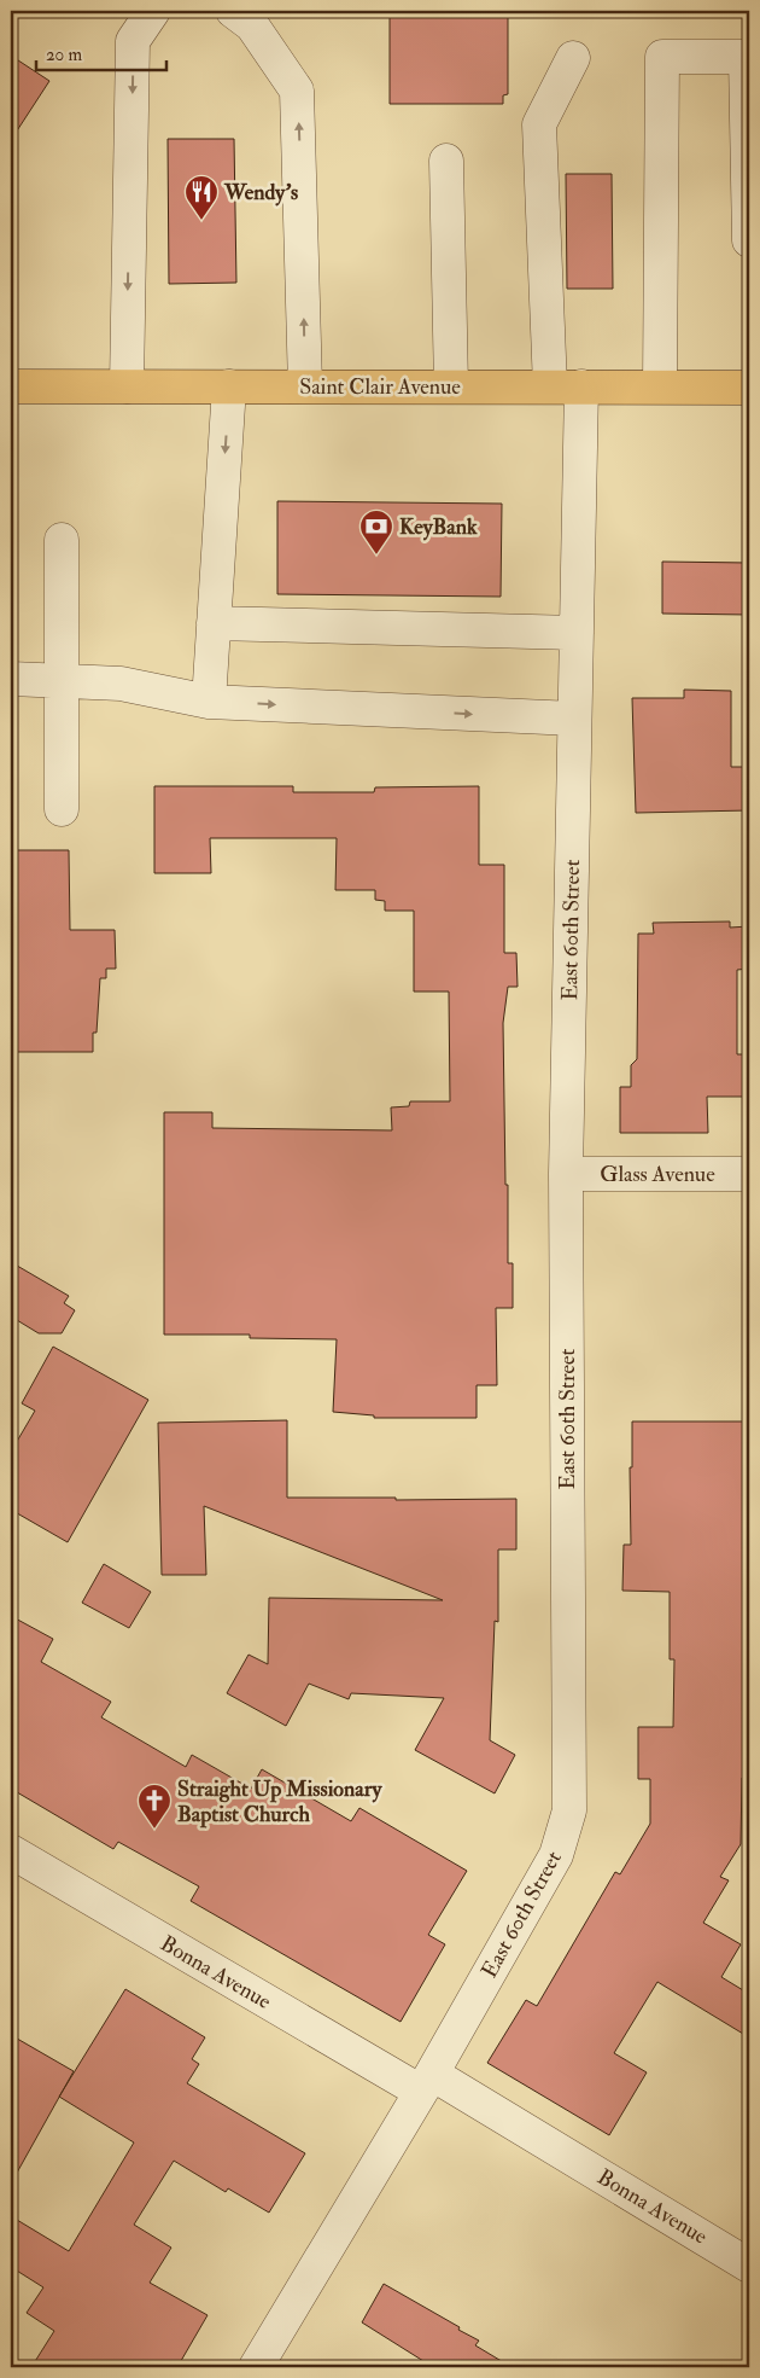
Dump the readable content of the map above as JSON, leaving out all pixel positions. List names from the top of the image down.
{
  "streets": {
    "main road": ["Saint Clair Avenue"],
    "street": ["East 60th Street", "Glass Avenue", "Bonna Avenue"]
  },
  "crossings": [
    ["Saint Clair Avenue", "East 60th Street"],
    ["East 60th Street", "Glass Avenue"],
    ["East 60th Street", "Bonna Avenue"]
  ],
  "places": {
    "restaurant": ["Wendy's"],
    "bank": ["KeyBank"],
    "church": ["Straight Up Missionary Baptist Church"]
  },
  "scale_bar": "20 m"
}
